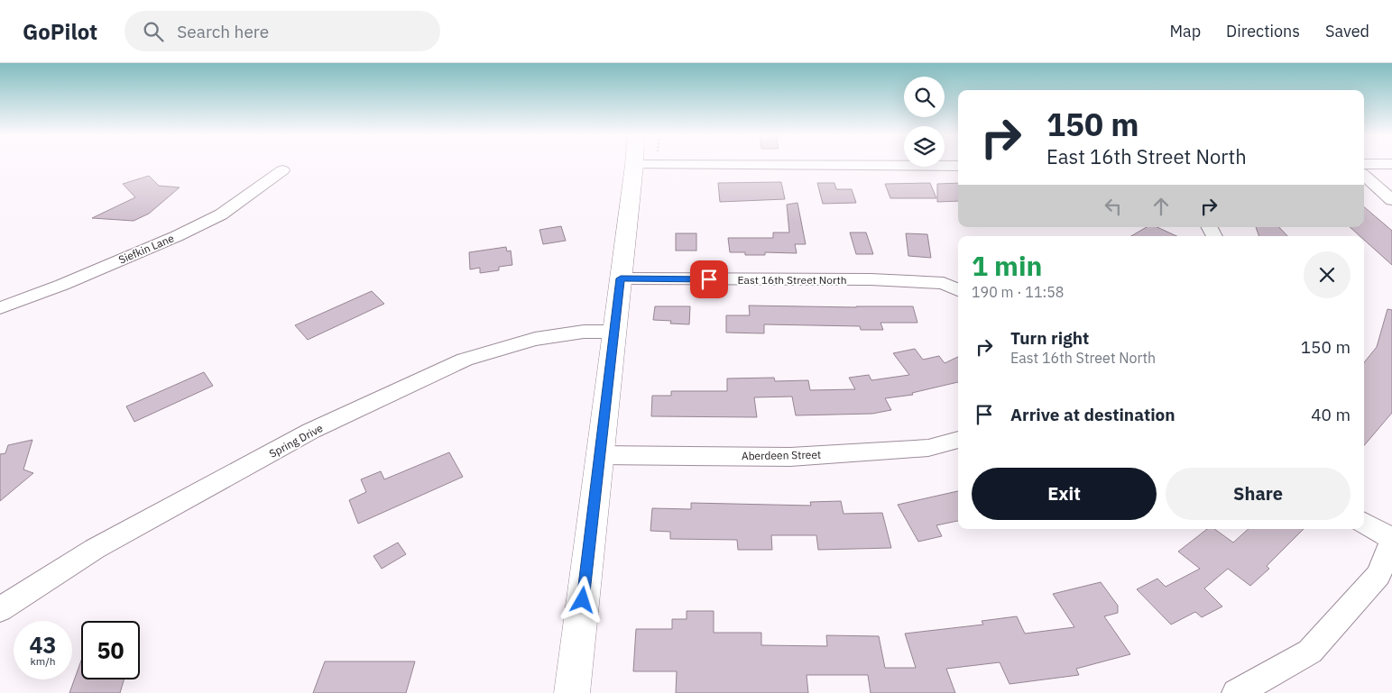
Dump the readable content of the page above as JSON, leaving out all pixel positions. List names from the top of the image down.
{
  "streets": {
    "street": [
      "Siefkin Lane",
      "East 16th Street North",
      "Spring Drive",
      "Aberdeen Street"
    ]
  },
  "page": {
    "header": "GoPilot",
    "search": "Search here",
    "nav": ["Map", "Directions", "Saved"],
    "turn": ["150 m", "East 16th Street North"],
    "heading": ["1 min", "190 m · 11:58"],
    "list": [
      {
        "name": "Turn right",
        "note": "East 16th Street North",
        "value": "150 m"
      },
      {
        "name": "Arrive at destination",
        "value": "40 m"
      }
    ],
    "buttons": ["Exit", "Share"],
    "speed": "43 km/h",
    "limit": "50"
  }
}
